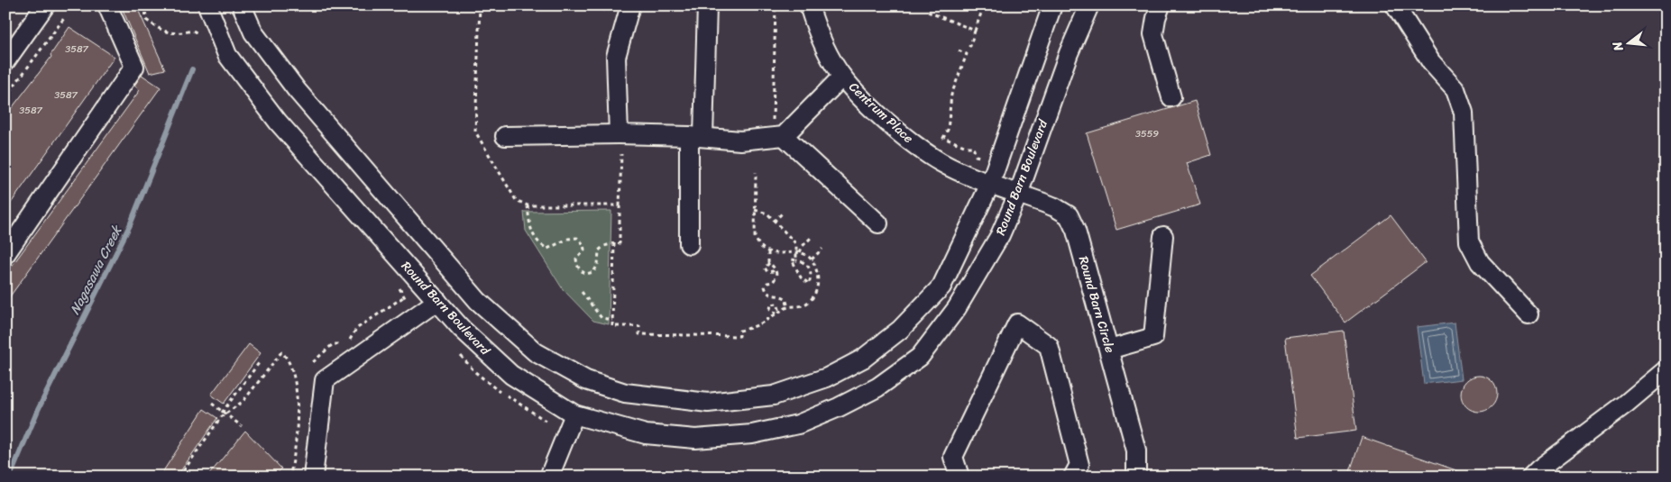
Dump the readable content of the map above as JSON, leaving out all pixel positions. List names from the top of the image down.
{
  "streets": {
    "street": ["Centrum Place", "Round Barn Boulevard", "Round Barn Circle"]
  },
  "crossings": [
    ["Centrum Place", "Round Barn Circle"],
    ["Round Barn Boulevard", "Round Barn Circle"]
  ],
  "water": ["Nagasawa Creek"],
  "house_numbers": [
    "3587",
    "3587",
    "3587",
    "3559"
  ],
  "north": "left"
}
